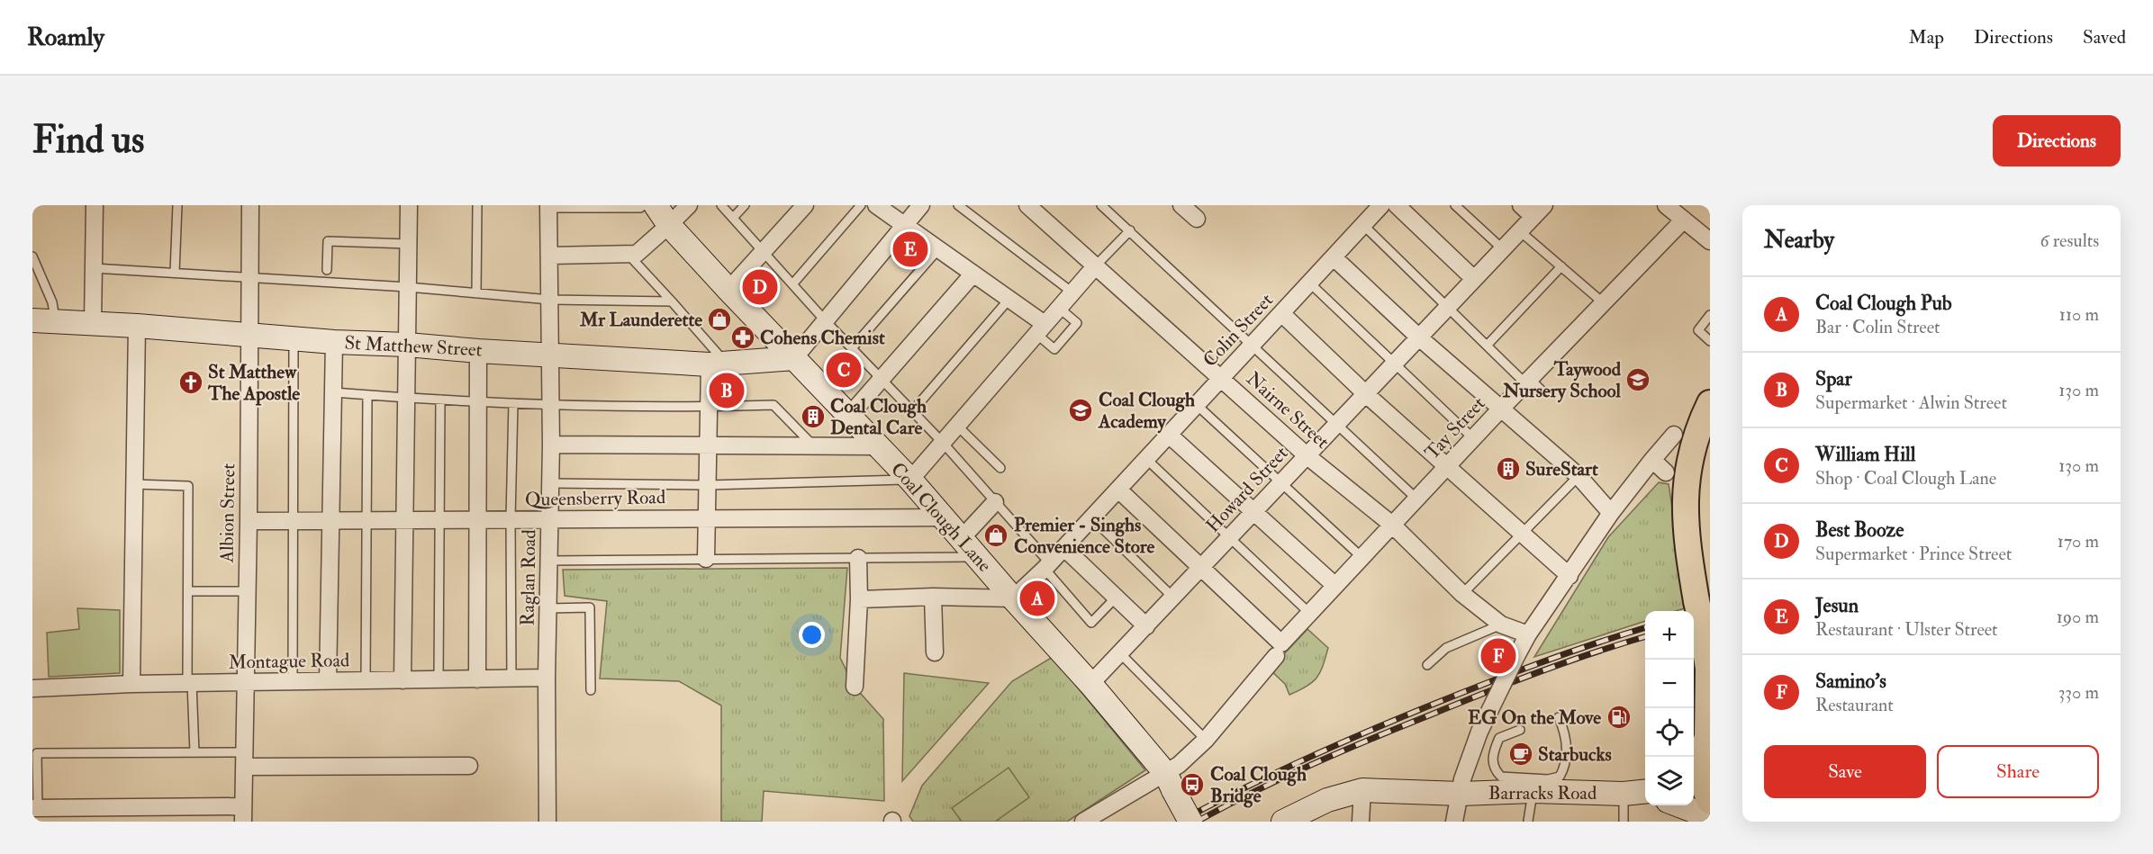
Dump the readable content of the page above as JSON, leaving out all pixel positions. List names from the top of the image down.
{
  "streets": {
    "main road": ["St Matthew Street", "Coal Clough Lane", "Barracks Road"],
    "street": [
      "Colin Street",
      "Nairne Street",
      "Tay Street",
      "Howard Street",
      "Queensberry Road",
      "Albion Street",
      "Raglan Road",
      "Montague Road"
    ]
  },
  "crossings": [
    ["Colin Street", "Nairne Street"],
    ["Colin Street", "Coal Clough Lane"],
    ["St Matthew Street", "Albion Street"],
    ["St Matthew Street", "Coal Clough Lane"],
    ["St Matthew Street", "Raglan Road"],
    ["Nairne Street", "Tay Street"],
    ["Nairne Street", "Howard Street"],
    ["Tay Street", "Coal Clough Lane"],
    ["Howard Street", "Coal Clough Lane"],
    ["Queensberry Road", "Albion Street"],
    ["Queensberry Road", "Coal Clough Lane"],
    ["Queensberry Road", "Raglan Road"],
    ["Albion Street", "Montague Road"],
    ["Raglan Road", "Montague Road"]
  ],
  "places": {
    "shop": ["Mr Launderette", "Premier - Singhs Convenience Store"],
    "pharmacy": ["Cohens Chemist"],
    "school or university": ["Taywood Nursery School", "Coal Clough Academy"],
    "church": ["St Matthew The Apostle"],
    "building": ["Coal Clough Dental Care", "SureStart"],
    "fuel station": ["EG On the Move"],
    "cafe": ["Starbucks"],
    "bus stop": ["Coal Clough Bridge"]
  },
  "page": {
    "header": "Roamly",
    "nav": ["Map", "Directions", "Saved"],
    "buttons": [
      "Directions",
      ["Save", "Share"]
    ],
    "title": "Find us",
    "heading": ["Nearby", "6 results"],
    "pins": [
      "E",
      "D",
      "C",
      "B",
      "A",
      "F"
    ],
    "list": [
      {
        "mark": "A",
        "name": "Coal Clough Pub",
        "note": "Bar · Colin Street",
        "value": "110 m"
      },
      {
        "mark": "B",
        "name": "Spar",
        "note": "Supermarket · Alwin Street",
        "value": "130 m"
      },
      {
        "mark": "C",
        "name": "William Hill",
        "note": "Shop · Coal Clough Lane",
        "value": "130 m"
      },
      {
        "mark": "D",
        "name": "Best Booze",
        "note": "Supermarket · Prince Street",
        "value": "170 m"
      },
      {
        "mark": "E",
        "name": "Jesun",
        "note": "Restaurant · Ulster Street",
        "value": "190 m"
      },
      {
        "mark": "F",
        "name": "Samino's",
        "note": "Restaurant",
        "value": "330 m"
      }
    ],
    "map_buttons": ["+", "−"]
  }
}
